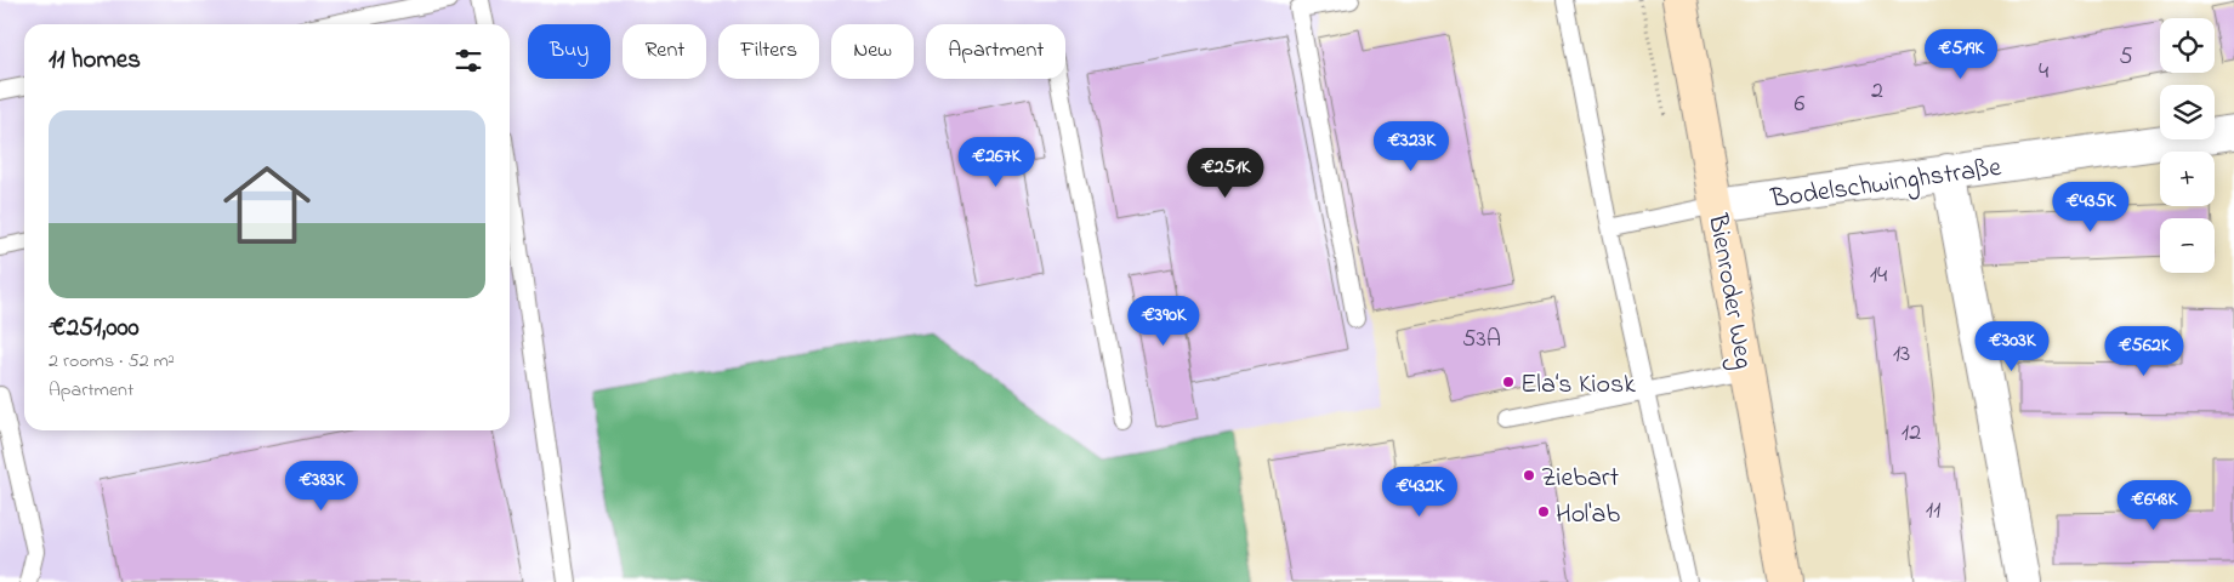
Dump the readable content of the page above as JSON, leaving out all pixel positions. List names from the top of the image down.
{
  "streets": {
    "main road": ["Bienroder Weg"],
    "street": ["Bodelschwinghstraße"]
  },
  "crossings": [
    ["Bodelschwinghstraße", "Bienroder Weg"]
  ],
  "places": ["Ela‘s Kiosk", "Ziebart", "Hol'ab"],
  "house_numbers": [
    "5",
    "4",
    "2",
    "6",
    "14",
    "53A",
    "13",
    "12",
    "11"
  ],
  "page": {
    "map_buttons": ["+", "−"],
    "chip": [
      "Buy",
      "Rent",
      "Filters",
      "New",
      "Apartment"
    ],
    "heading": "11 homes",
    "price": [
      "€519K",
      "€323K",
      "€267K",
      "€251K",
      "€435K",
      "€390K",
      "€303K",
      "€562K",
      "€383K",
      "€432K",
      "€648K"
    ],
    "list": [
      {
        "name": "€251,000",
        "note": "2 rooms · 52 m² · Apartment"
      }
    ]
  }
}
